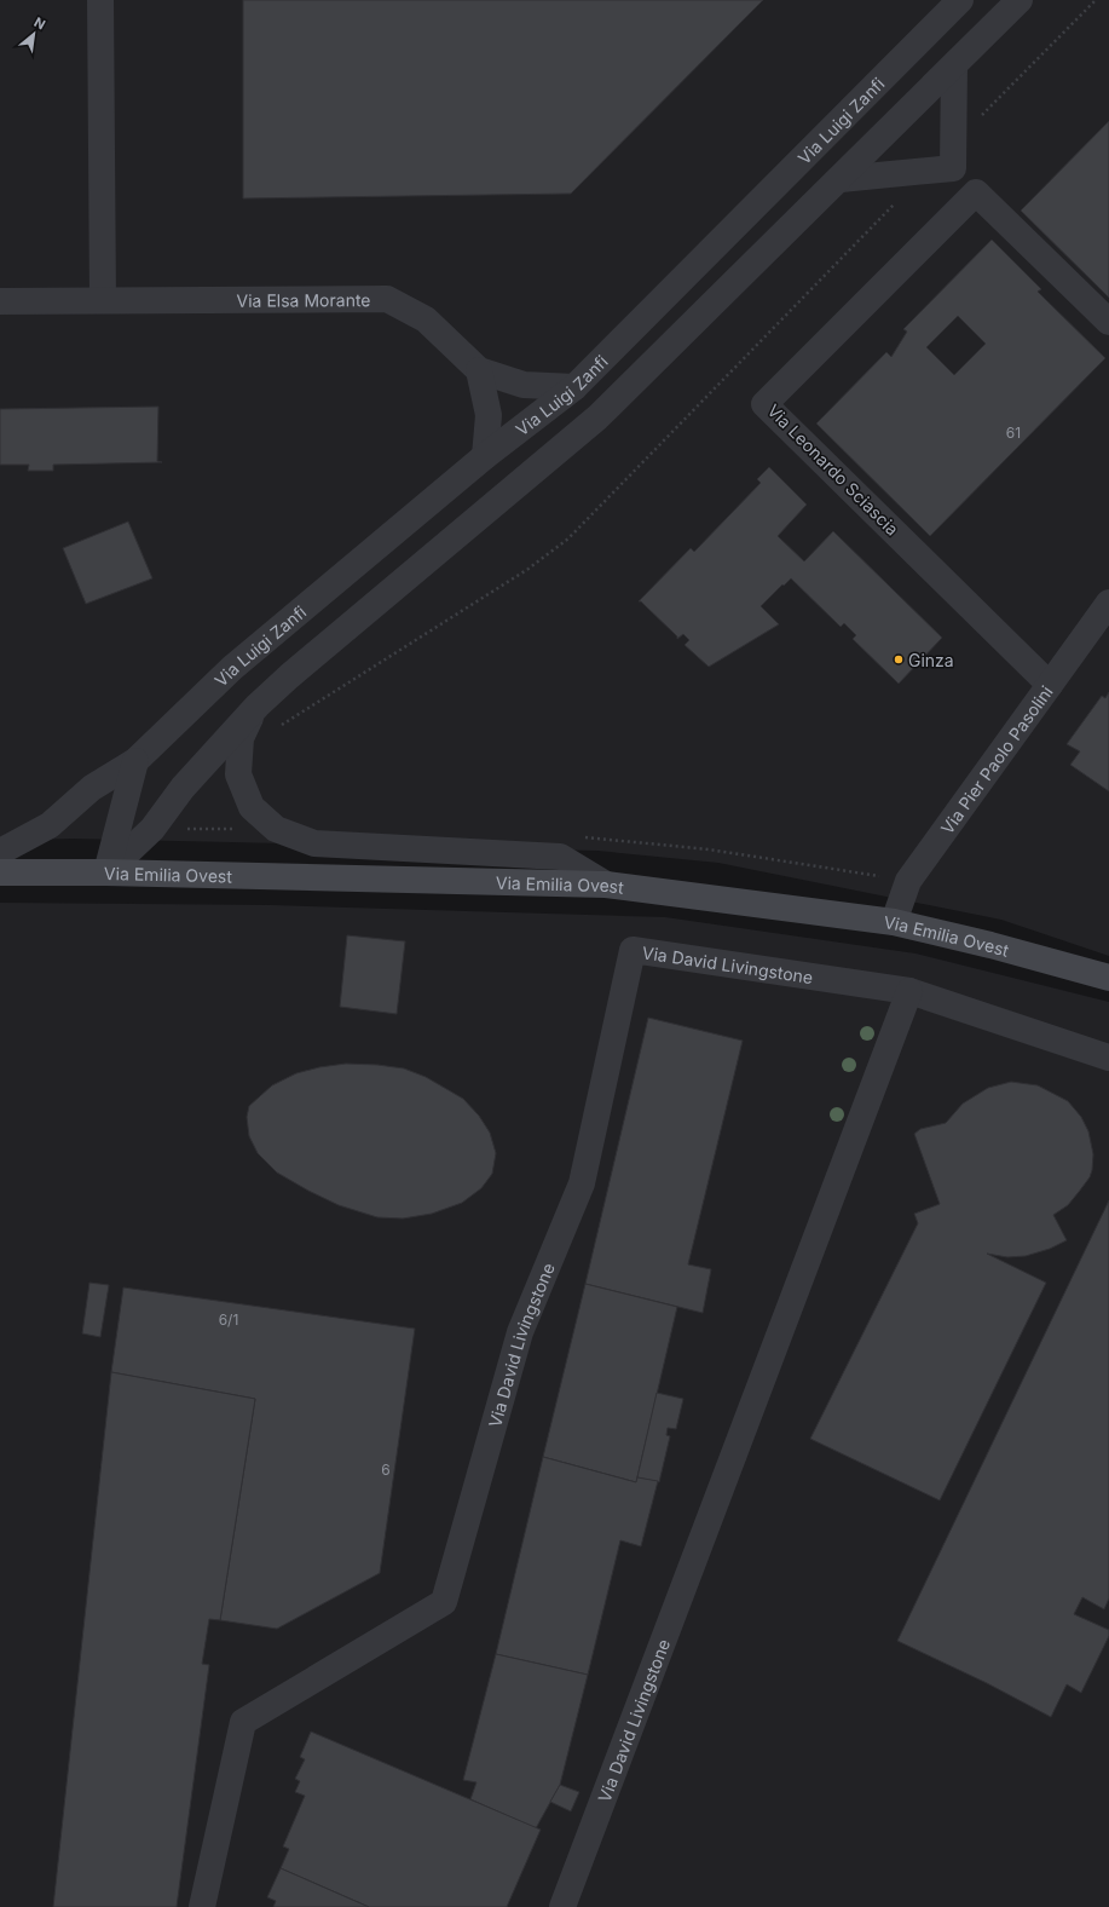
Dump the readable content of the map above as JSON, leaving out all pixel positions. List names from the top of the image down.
{
  "streets": {
    "main road": ["Via Emilia Ovest"],
    "street": [
      "Via Luigi Zanfi",
      "Via Elsa Morante",
      "Via Leonardo Sciascia",
      "Via Pier Paolo Pasolini",
      "Via David Livingstone"
    ]
  },
  "crossings": [
    ["Via Leonardo Sciascia", "Via Pier Paolo Pasolini"],
    ["Via Pier Paolo Pasolini", "Via Emilia Ovest"]
  ],
  "places": ["Ginza"],
  "house_numbers": ["61", "6/1", "6"],
  "north": "top right"
}
